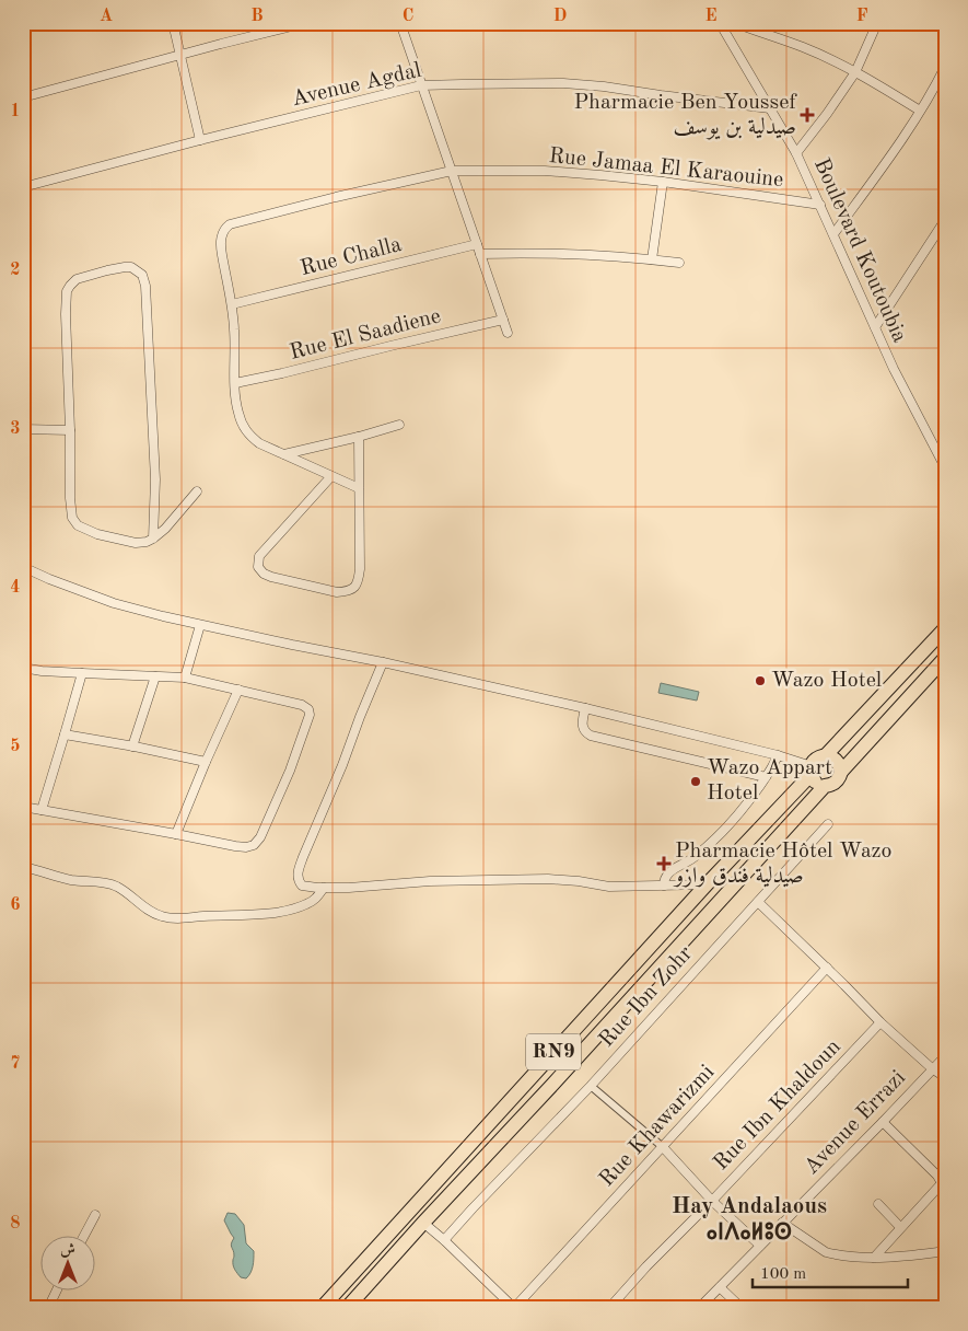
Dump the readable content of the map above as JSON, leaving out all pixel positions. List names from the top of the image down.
{
  "streets": {
    "main road": ["RN9"],
    "street": [
      "Avenue Agdal",
      "Rue Jamaa El Karaouine",
      "Boulevard Koutoubia",
      "Rue Challa",
      "Rue El Saadiene",
      "Rue Ibn Zohr",
      "Rue Ibn Khaldoun",
      "Avenue Errazi",
      "Rue Khawarizmi"
    ]
  },
  "crossings": [
    ["Avenue Agdal", "Boulevard Koutoubia"],
    ["Rue Jamaa El Karaouine", "Boulevard Koutoubia"],
    ["Rue Jamaa El Karaouine", "Rue Challa"],
    ["Rue Jamaa El Karaouine", "Rue El Saadiene"]
  ],
  "districts": ["Hay Andalaous ⴰⵏⴷⴰⵍⵓⵙ"],
  "places": {
    "health": ["Pharmacie Ben Youssef صيدلية بن يوسف", "Pharmacie Hôtel Wazo صيدلية فندق وازو"],
    "other": ["Wazo Hotel", "Wazo Appart Hotel"]
  },
  "scale_bar": "100 m",
  "north": "top",
  "grid": {
    "columns": [
      "A",
      "B",
      "C",
      "D",
      "E",
      "F"
    ],
    "rows": [
      "1",
      "2",
      "3",
      "4",
      "5",
      "6",
      "7",
      "8"
    ]
  }
}
